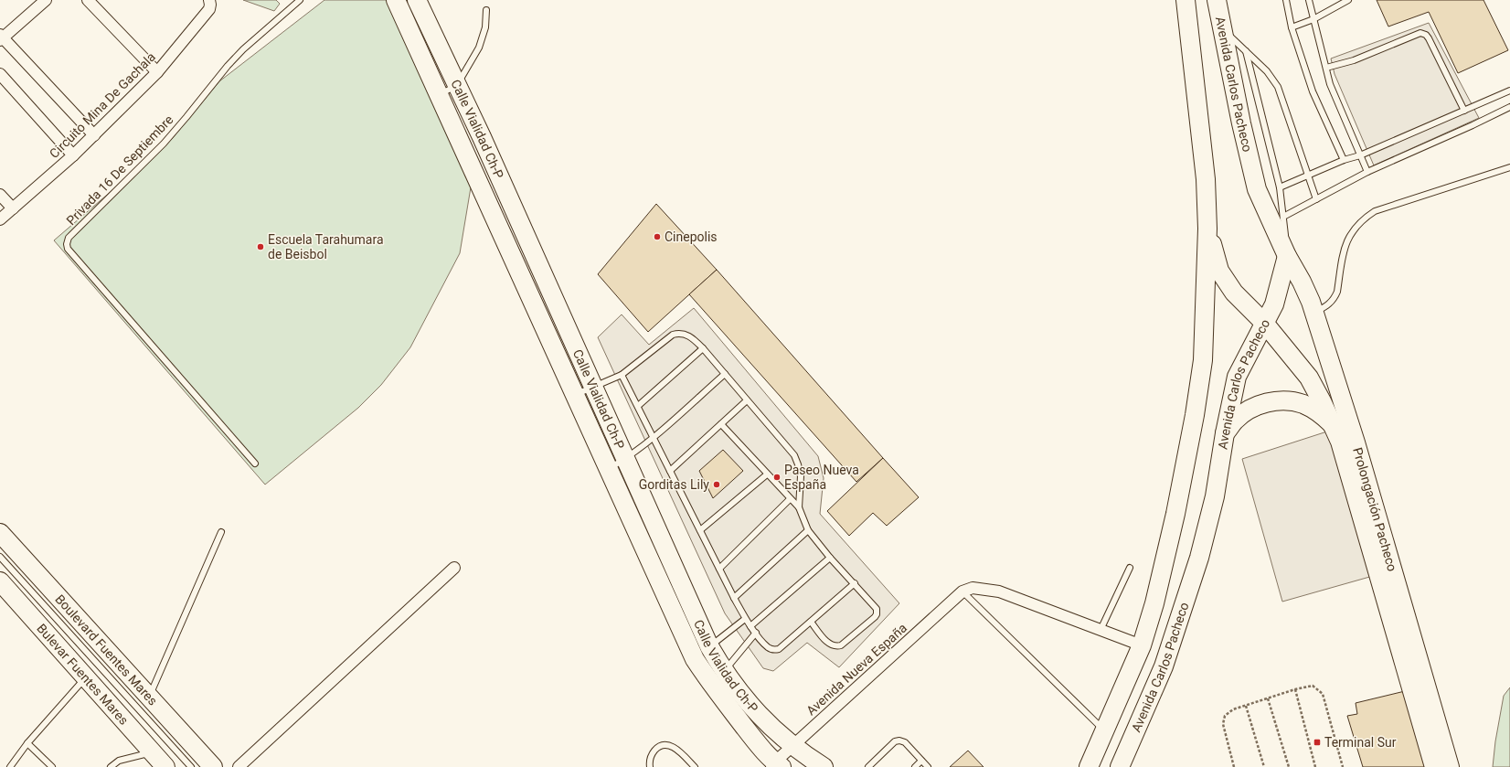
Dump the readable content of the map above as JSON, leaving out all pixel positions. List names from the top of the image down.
{
  "streets": {
    "main road": [
      "Avenida Carlos Pacheco",
      "Calle Vialidad Ch-P",
      "Prolongación Pacheco",
      "Boulevard Fuentes Mares",
      "Bulevar Fuentes Mares"
    ],
    "street": ["Circuito Mina De Gachala", "Avenida Nueva España"],
    "lane": ["Privada 16 De Septiembre"]
  },
  "crossings": [
    ["Avenida Carlos Pacheco", "Prolongación Pacheco"],
    ["Calle Vialidad Ch-P", "Avenida Nueva España"]
  ],
  "places": {
    "other": [
      "Cinepolis",
      "Escuela Tarahumara de Beisbol",
      "Paseo Nueva España",
      "Gorditas Lily"
    ],
    "transit": ["Terminal Sur"]
  }
}
